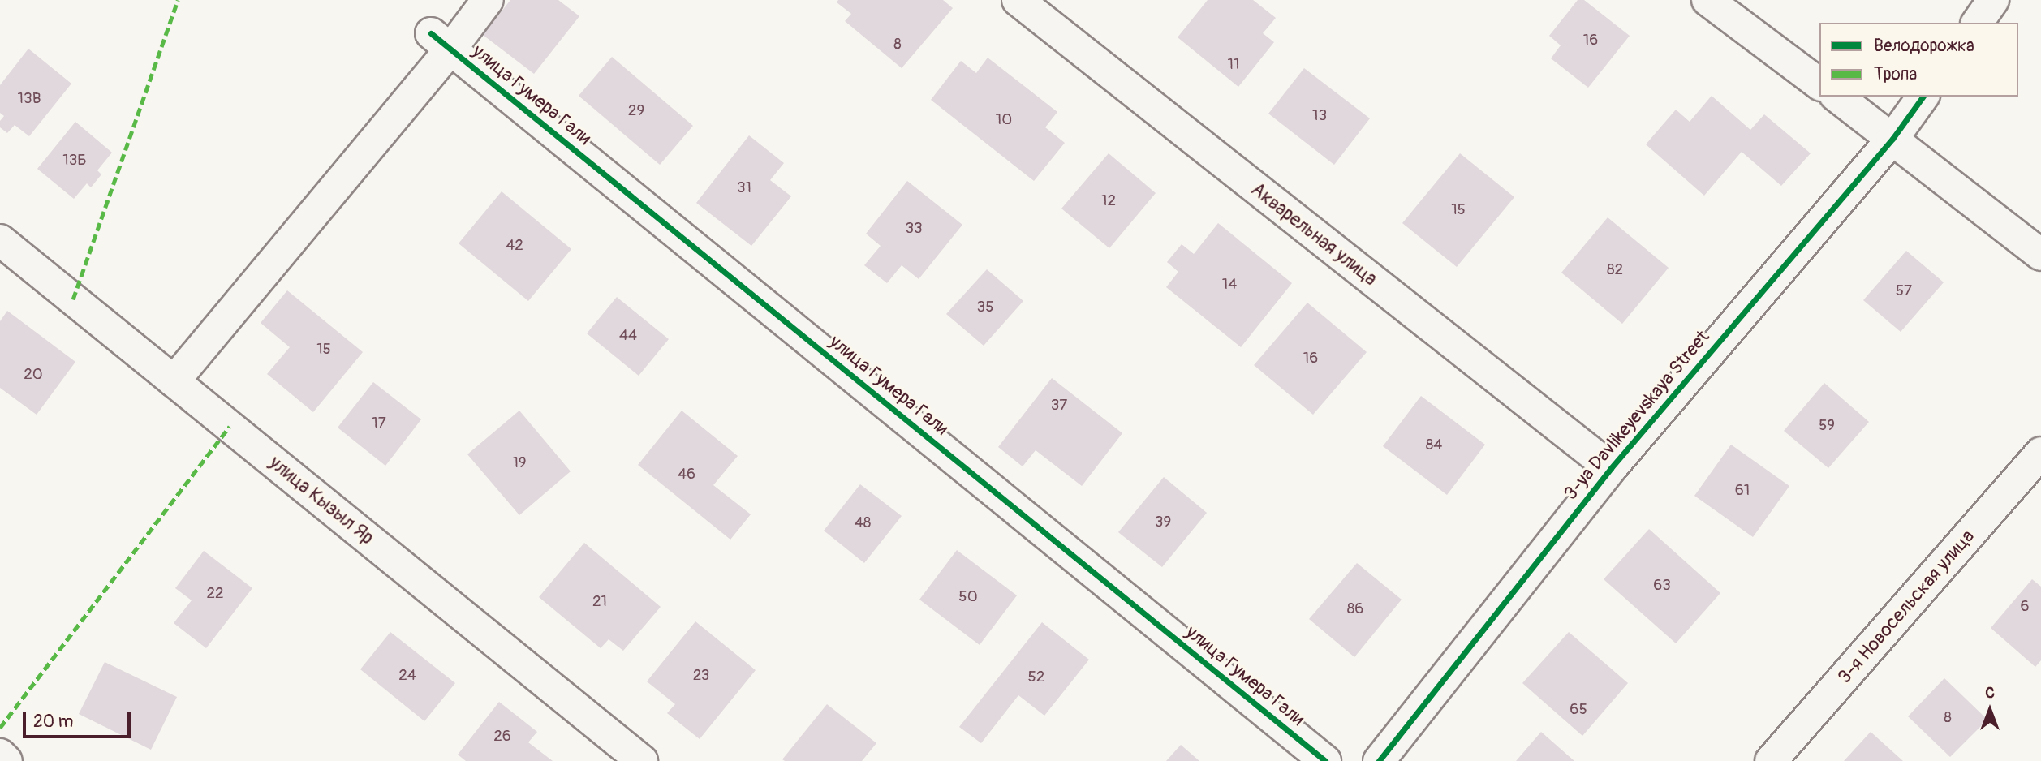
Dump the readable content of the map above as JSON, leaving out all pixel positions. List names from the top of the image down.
{
  "streets": {
    "street": [
      "улица Гумера Гали",
      "Акварельная улица",
      "3-ya Davlikeyevskaya Street",
      "улица Кызыл Яр",
      "3-я Новосельская улица"
    ]
  },
  "crossings": [
    ["Акварельная улица", "3-ya Davlikeyevskaya Street"]
  ],
  "house_numbers": [
    "16",
    "8",
    "11",
    "13В",
    "29",
    "13",
    "10",
    "13Б",
    "31",
    "12",
    "15",
    "33",
    "42",
    "82",
    "14",
    "57",
    "35",
    "44",
    "15",
    "16",
    "20",
    "37",
    "17",
    "59",
    "84",
    "19",
    "46",
    "61",
    "39",
    "48",
    "63",
    "22",
    "50",
    "21",
    "6",
    "86",
    "24",
    "23",
    "52",
    "65",
    "8",
    "26"
  ],
  "legend": ["Велодорожка", "Тропа"],
  "scale_bar": "20 m",
  "north": "top"
}
